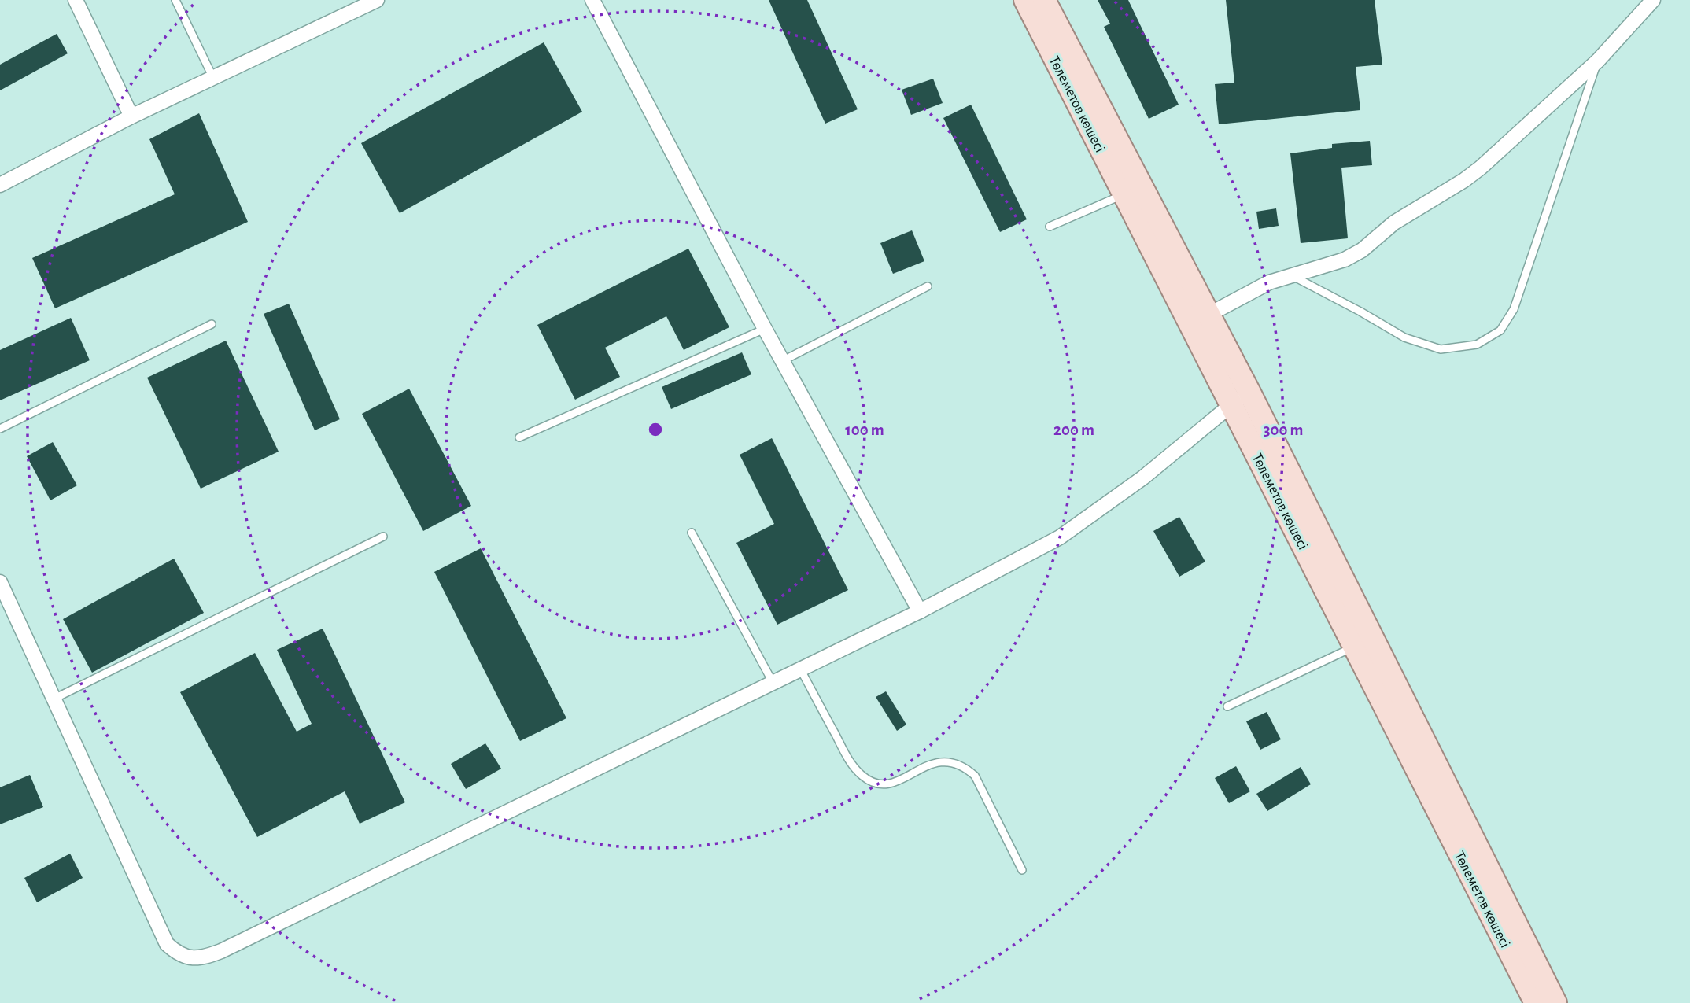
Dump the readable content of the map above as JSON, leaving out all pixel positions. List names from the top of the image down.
{
  "streets": {
    "main road": ["Төлеметов көшесі"]
  },
  "rings": ["100 m", "200 m", "300 m"]
}
